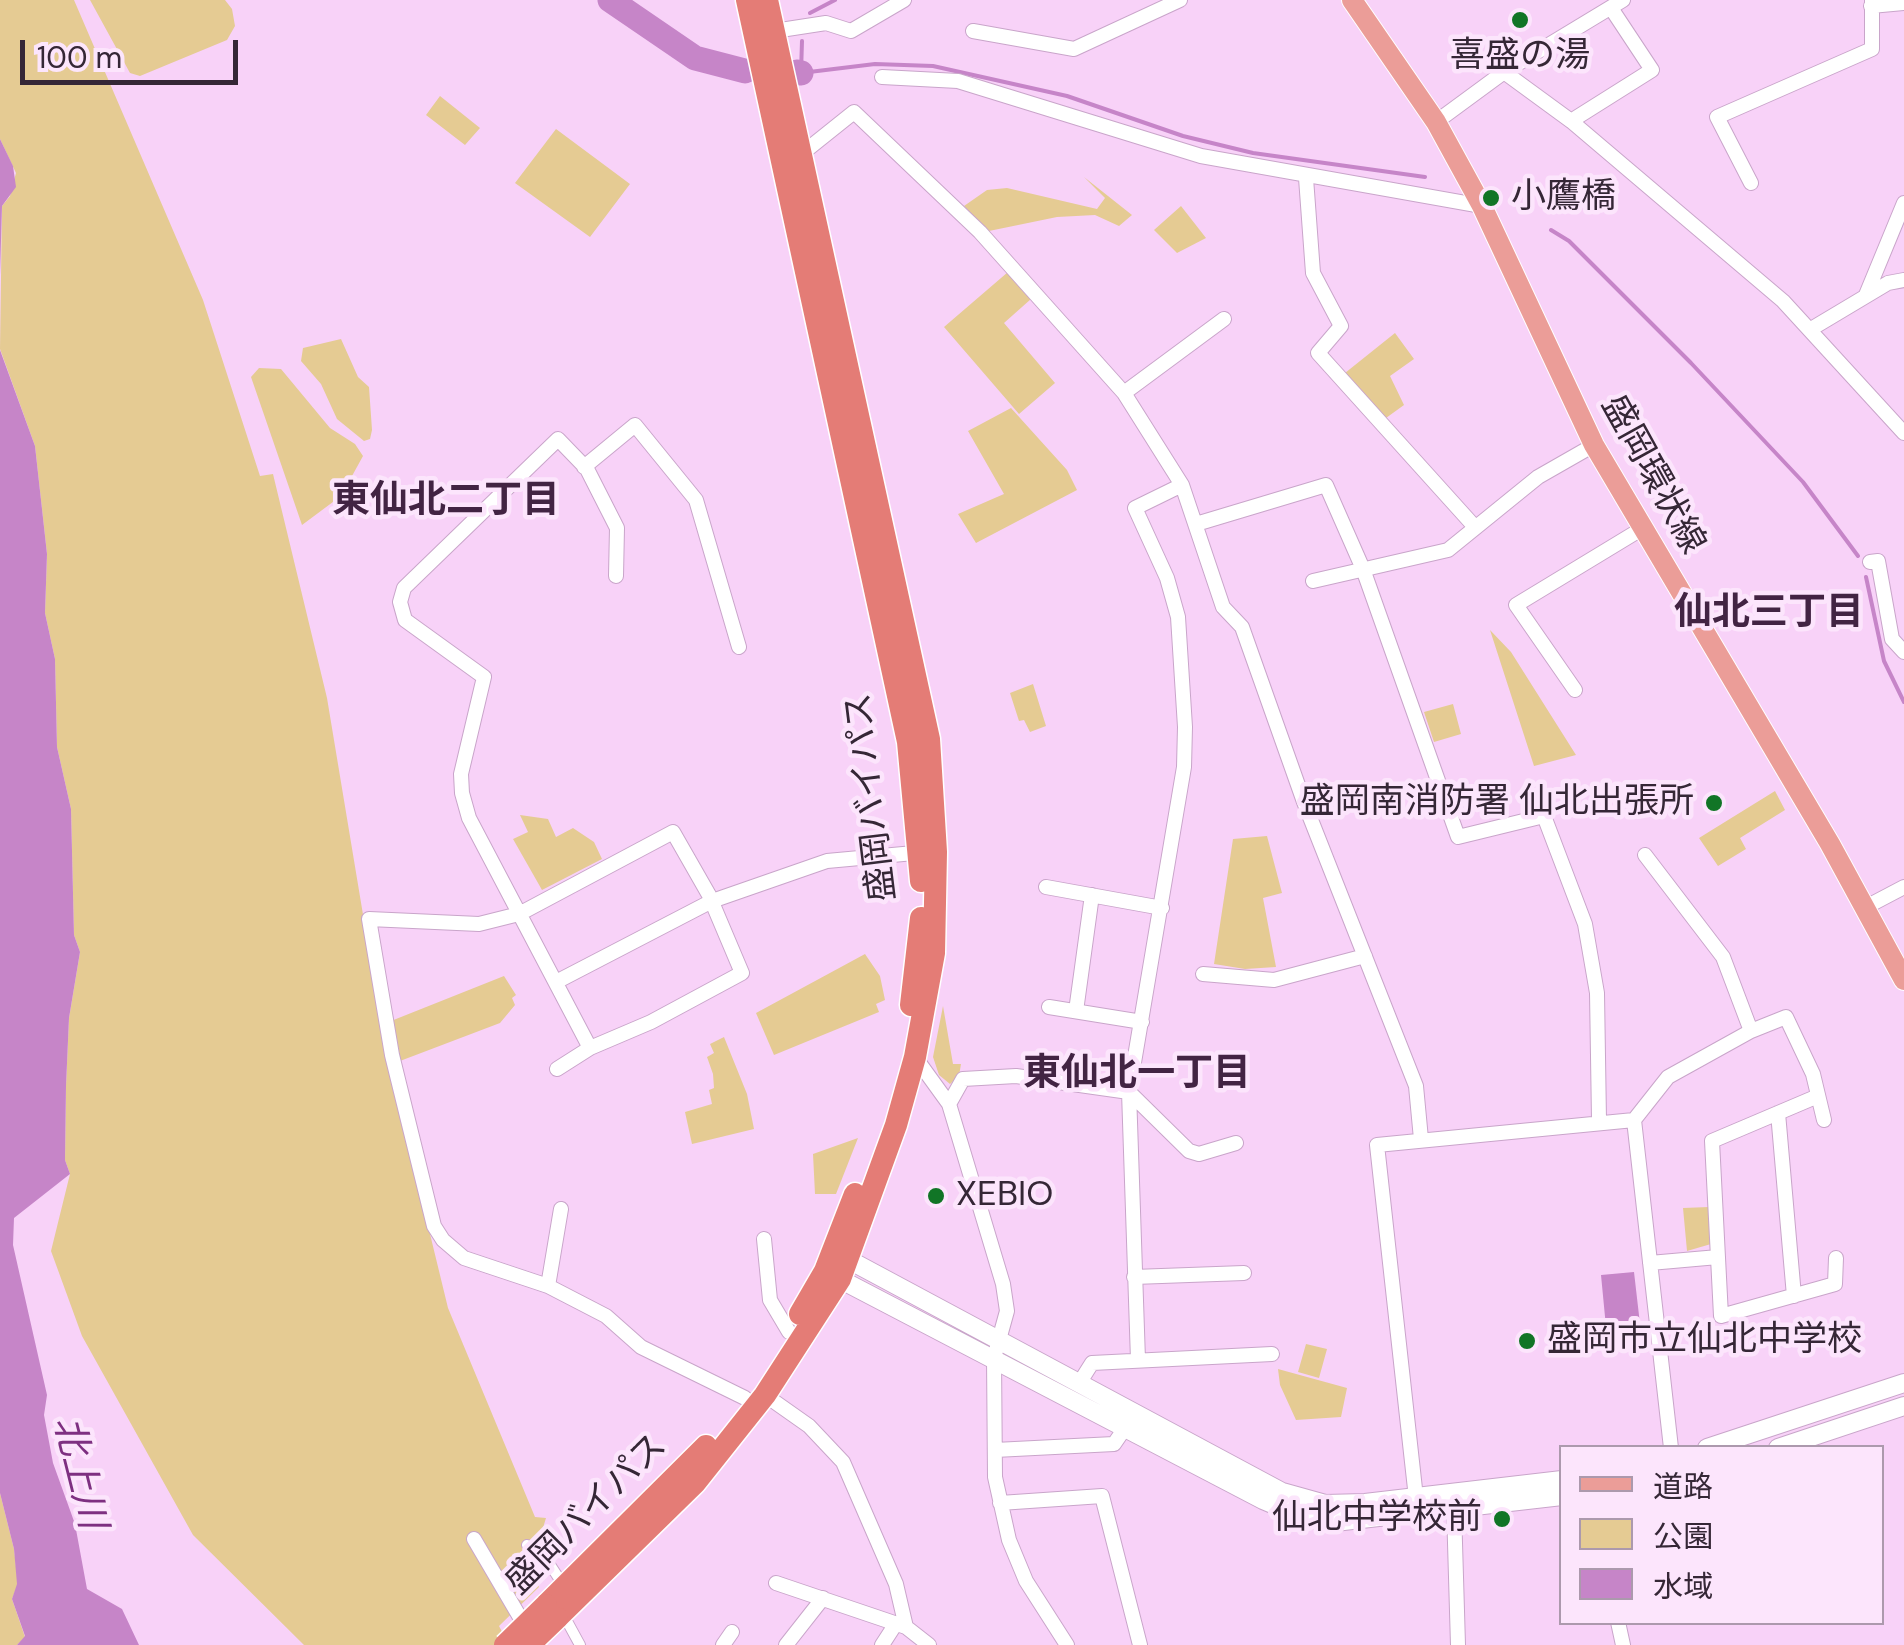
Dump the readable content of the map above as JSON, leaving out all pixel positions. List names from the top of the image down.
{
  "streets": {
    "highway": ["盛岡バイパス"],
    "main road": ["盛岡環状線"]
  },
  "districts": ["東仙北二丁目", "仙北三丁目", "東仙北一丁目"],
  "water": ["北上川"],
  "places": [
    "喜盛の湯",
    "小鷹橋",
    "盛岡南消防署 仙北出張所",
    "XEBIO",
    "盛岡市立仙北中学校",
    "仙北中学校前"
  ],
  "legend": ["道路", "公園", "水域"],
  "scale_bar": "100 m"
}
